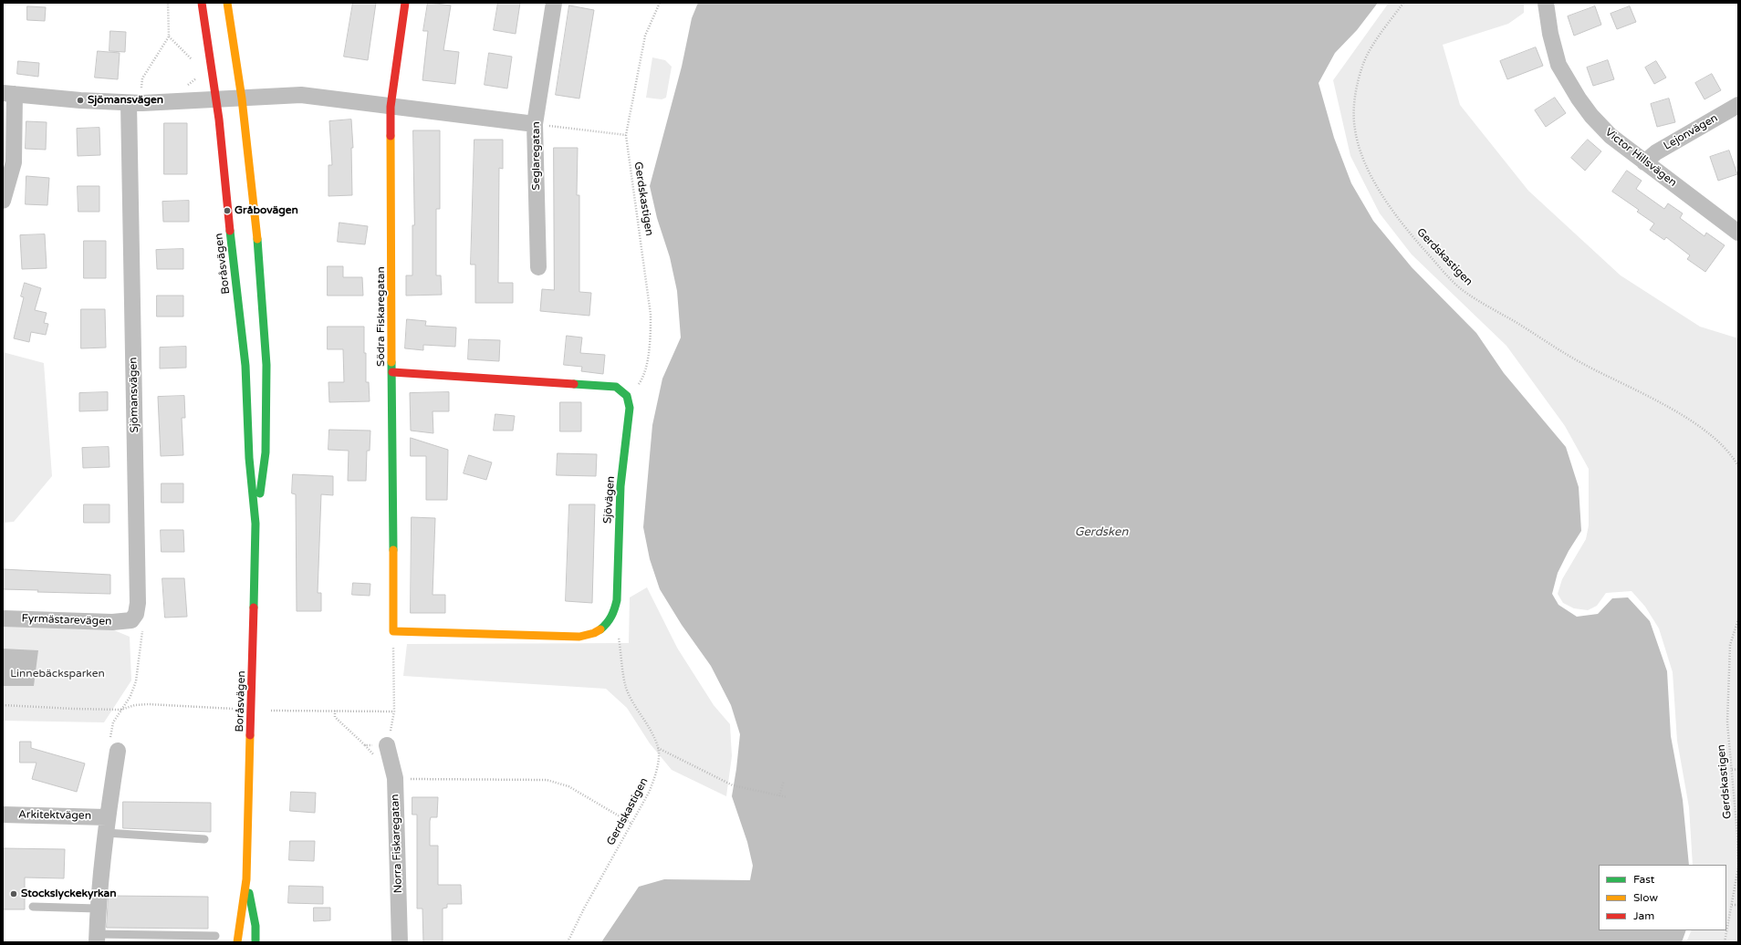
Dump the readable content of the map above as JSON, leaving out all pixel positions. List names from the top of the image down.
{
  "streets": {
    "main road": ["Boråsvägen", "Södra Fiskaregatan", "Sjövägen"],
    "street": [
      "Lejonvägen",
      "Seglaregatan",
      "Victor Hillsvägen",
      "Sjömansvägen",
      "Fyrmästarevägen",
      "Arkitektvägen",
      "Norra Fiskaregatan"
    ],
    "path": ["Gerdskastigen"]
  },
  "crossings": [
    ["Lejonvägen", "Victor Hillsvägen"],
    ["Gerdskastigen", "Sjövägen"],
    ["Sjömansvägen", "Fyrmästarevägen"]
  ],
  "water": ["Gerdsken"],
  "parks": ["Linnebäcksparken"],
  "places": ["Sjömansvägen", "Gråbovägen", "Stockslyckekyrkan"],
  "legend": ["Fast", "Slow", "Jam"]
}
